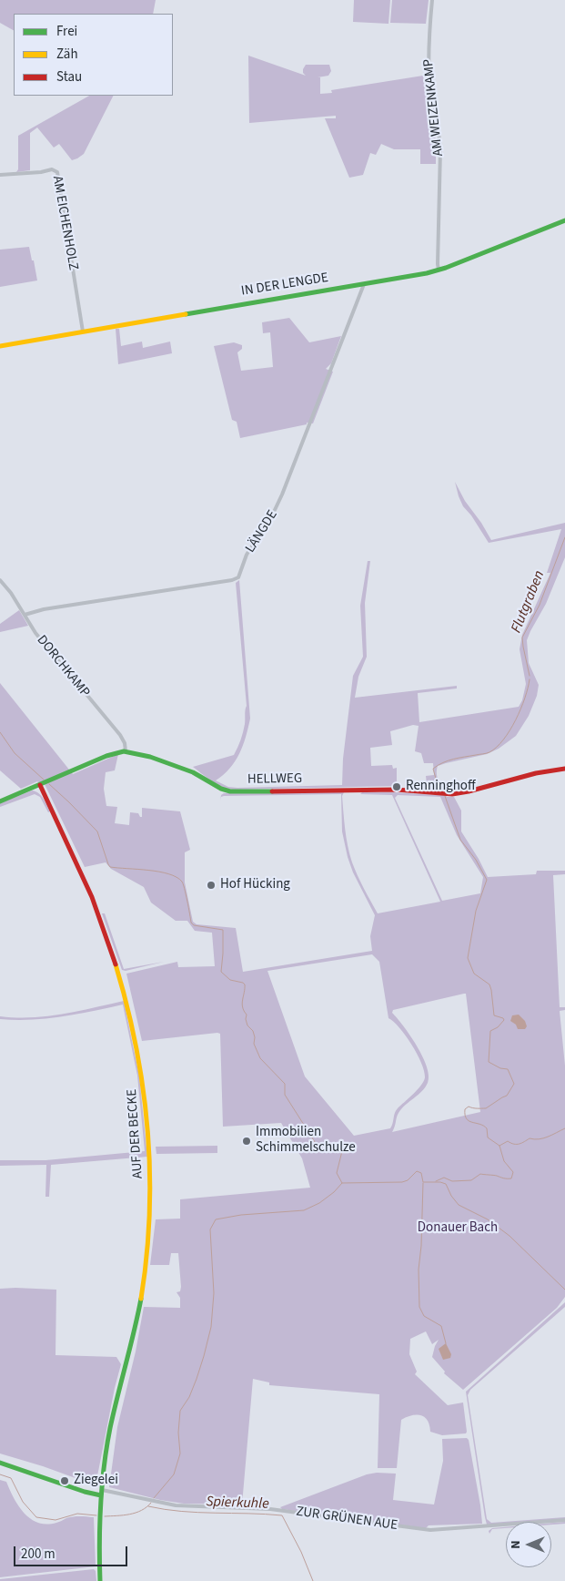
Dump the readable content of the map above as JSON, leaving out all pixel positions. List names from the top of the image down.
{
  "streets": {
    "street": [
      "AM WEIZENKAMP",
      "AM EICHENHOLZ",
      "IN DER LENGDE",
      "LÄNGDE",
      "DORCHKAMP",
      "HELLWEG",
      "AUF DER BECKE",
      "ZUR GRÜNEN AUE"
    ]
  },
  "crossings": [
    ["AM WEIZENKAMP", "IN DER LENGDE"],
    ["AM EICHENHOLZ", "IN DER LENGDE"],
    ["IN DER LENGDE", "LÄNGDE"],
    ["LÄNGDE", "DORCHKAMP"],
    ["DORCHKAMP", "HELLWEG"],
    ["AUF DER BECKE", "ZUR GRÜNEN AUE"]
  ],
  "water": ["Flutgraben", "Spierkuhle"],
  "parks": ["Donauer Bach"],
  "places": [
    "Renninghoff",
    "Hof Hücking",
    "Immobilien Schimmelschulze",
    "Ziegelei"
  ],
  "legend": ["Frei", "Zäh", "Stau"],
  "scale_bar": "200 m",
  "north": "left"
}
